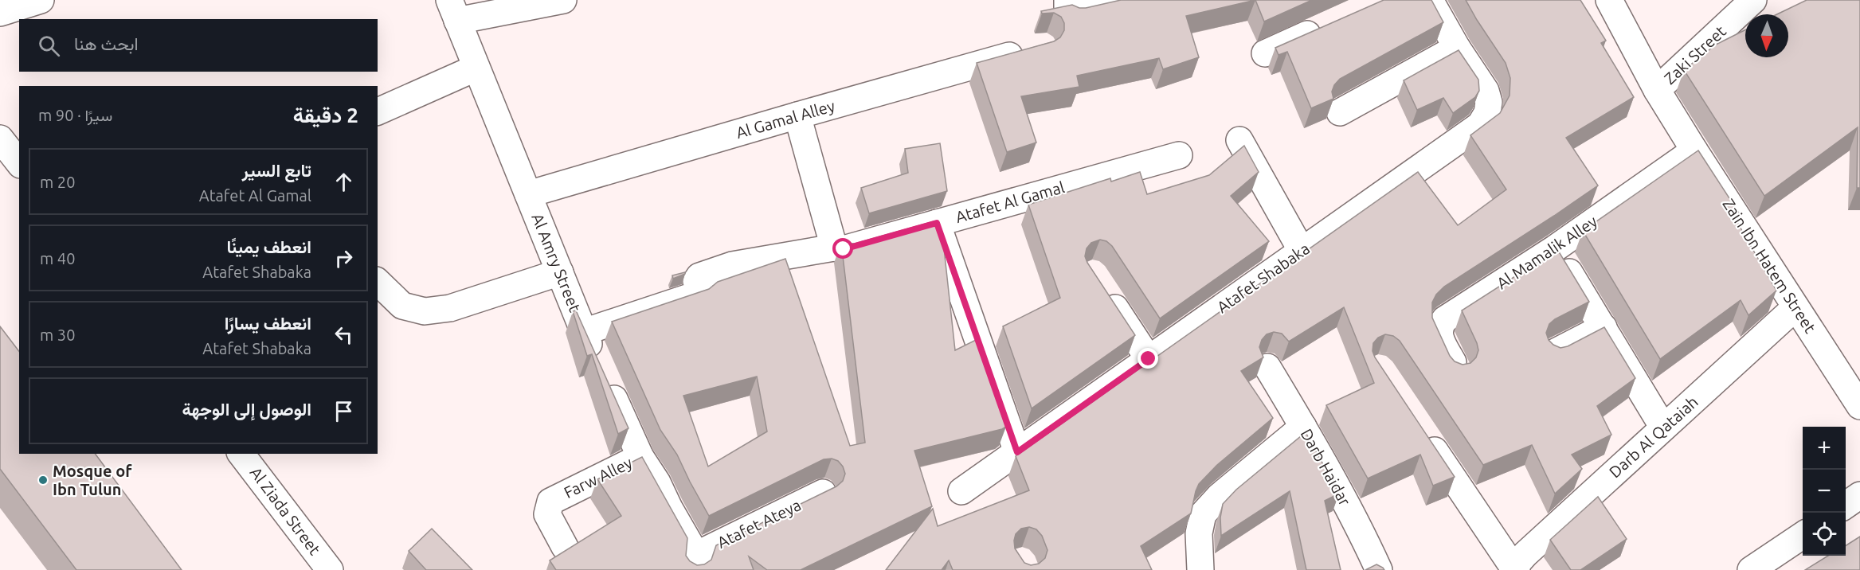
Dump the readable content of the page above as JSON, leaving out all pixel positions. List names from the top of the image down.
{
  "streets": {
    "street": [
      "Zaki Street",
      "Al Gamal Alley",
      "Atafet Al Gamal",
      "Al Mamalik Alley",
      "Al Amry Street",
      "Zain Ibn Hatem Street",
      "Atafet Shabaka",
      "Darb Al Qataiah",
      "Darb Haidar",
      "Farw Alley",
      "Al Ziada Street",
      "Atafet Ateya"
    ]
  },
  "crossings": [
    ["Zaki Street", "Zain Ibn Hatem Street"],
    ["Al Gamal Alley", "Al Amry Street"],
    ["Atafet Al Gamal", "Al Amry Street"],
    ["Al Mamalik Alley", "Zain Ibn Hatem Street"],
    ["Al Amry Street", "Farw Alley"],
    ["Al Amry Street", "Atafet Ateya"],
    ["Zain Ibn Hatem Street", "Darb Al Qataiah"]
  ],
  "places": ["Mosque of Ibn Tulun"],
  "north": "bottom",
  "page": {
    "search": "ابحث هنا",
    "heading": ["2 دقيقة", "سيرًا · 90 m"],
    "list": [
      ["تابع السير", "Atafet Al Gamal", "20 m"],
      ["انعطف يمينًا", "Atafet Shabaka", "40 m"],
      ["انعطف يسارًا", "Atafet Shabaka", "30 m"],
      "الوصول إلى الوجهة"
    ],
    "map_buttons": ["+", "−"]
  }
}
